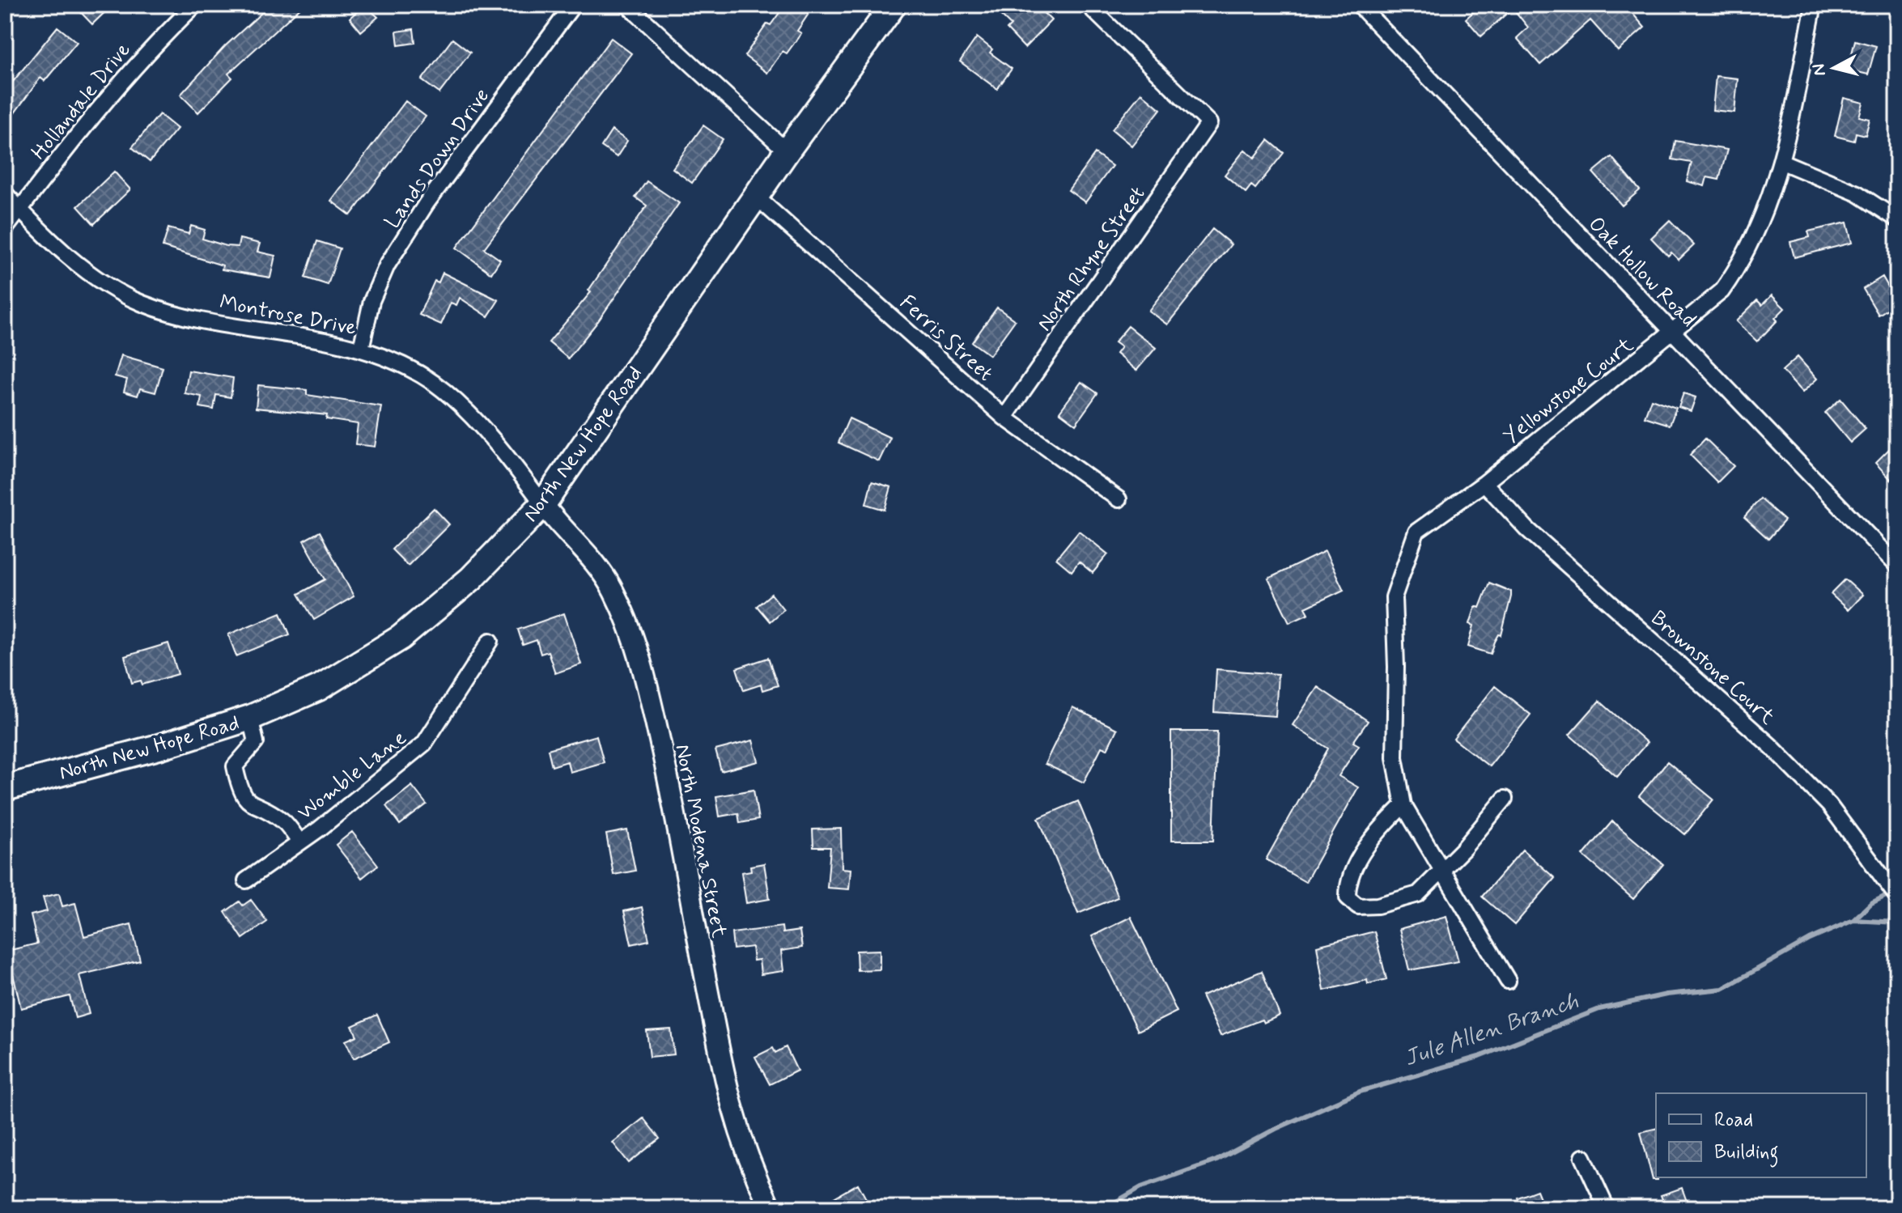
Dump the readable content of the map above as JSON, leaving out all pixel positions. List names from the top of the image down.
{
  "streets": {
    "main road": ["North New Hope Road"],
    "street": [
      "Hollandale Drive",
      "Lands Down Drive",
      "North Rhyne Street",
      "Oak Hollow Road",
      "Montrose Drive",
      "Ferris Street",
      "Yellowstone Court",
      "Brownstone Court",
      "Womble Lane",
      "North Modena Street"
    ]
  },
  "crossings": [
    ["Hollandale Drive", "Montrose Drive"],
    ["Lands Down Drive", "Montrose Drive"],
    ["North Rhyne Street", "Ferris Street"],
    ["Oak Hollow Road", "Yellowstone Court"],
    ["Montrose Drive", "North New Hope Road"],
    ["Montrose Drive", "North Modena Street"],
    ["Ferris Street", "North New Hope Road"],
    ["Yellowstone Court", "Brownstone Court"],
    ["North New Hope Road", "Womble Lane"],
    ["North New Hope Road", "North Modena Street"]
  ],
  "water": ["Jule Allen Branch"],
  "legend": ["Road", "Building"],
  "north": "left"
}
